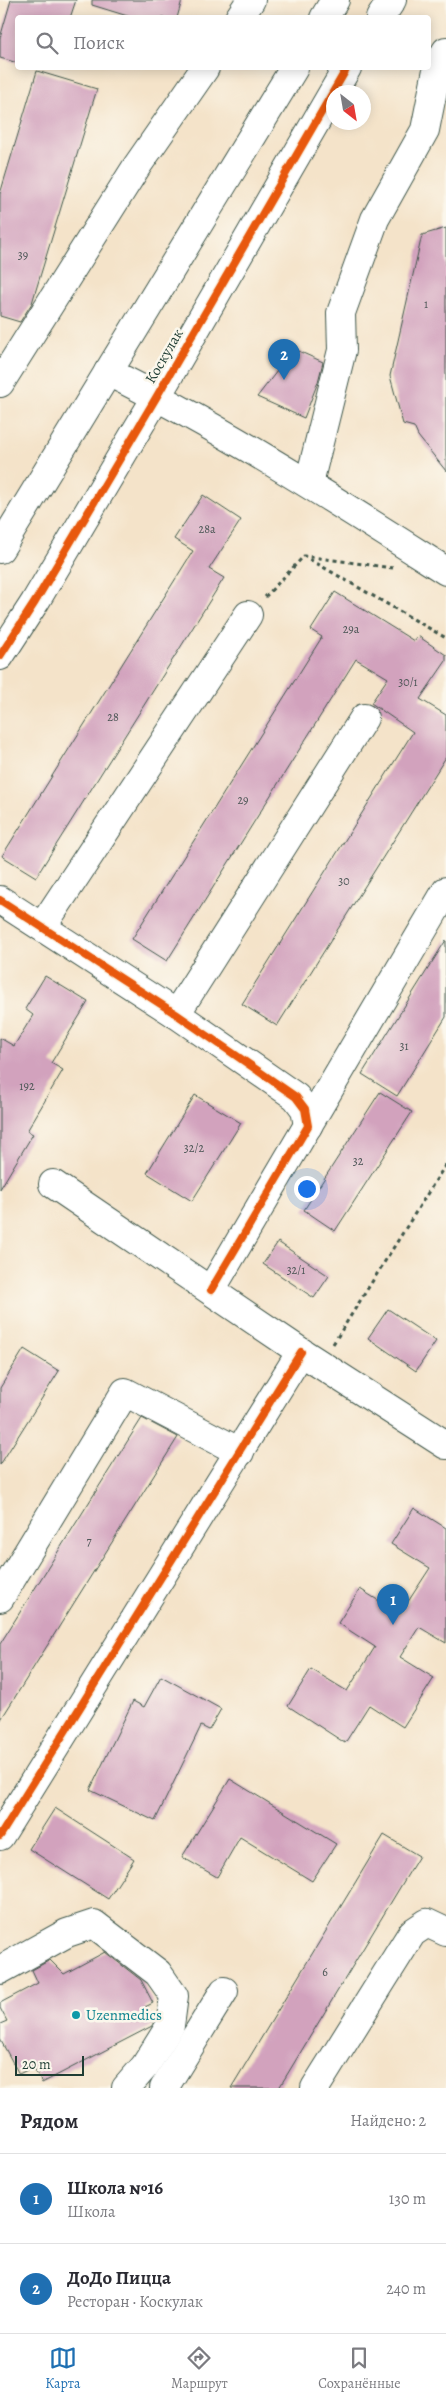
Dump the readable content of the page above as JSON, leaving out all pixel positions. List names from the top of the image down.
{
  "streets": {
    "street": ["Коскулак"]
  },
  "places": ["Uzenmedics"],
  "house_numbers": [
    "39",
    "1",
    "28а",
    "29а",
    "30/1",
    "28",
    "29",
    "30",
    "31",
    "192",
    "32/2",
    "32",
    "32/1",
    "7",
    "6"
  ],
  "scale_bar": "20 m",
  "north": "bottom right",
  "page": {
    "search": "Поиск",
    "pins": ["2", "1"],
    "scale": "20 m",
    "heading": ["Рядом", "Найдено: 2"],
    "list": [
      {
        "mark": "1",
        "name": "Школа №16",
        "note": "Школа",
        "value": "130 m"
      },
      {
        "mark": "2",
        "name": "ДоДо Пицца",
        "note": "Ресторан · Коскулак",
        "value": "240 m"
      }
    ],
    "nav": ["Карта", "Маршрут", "Сохранённые"]
  }
}
